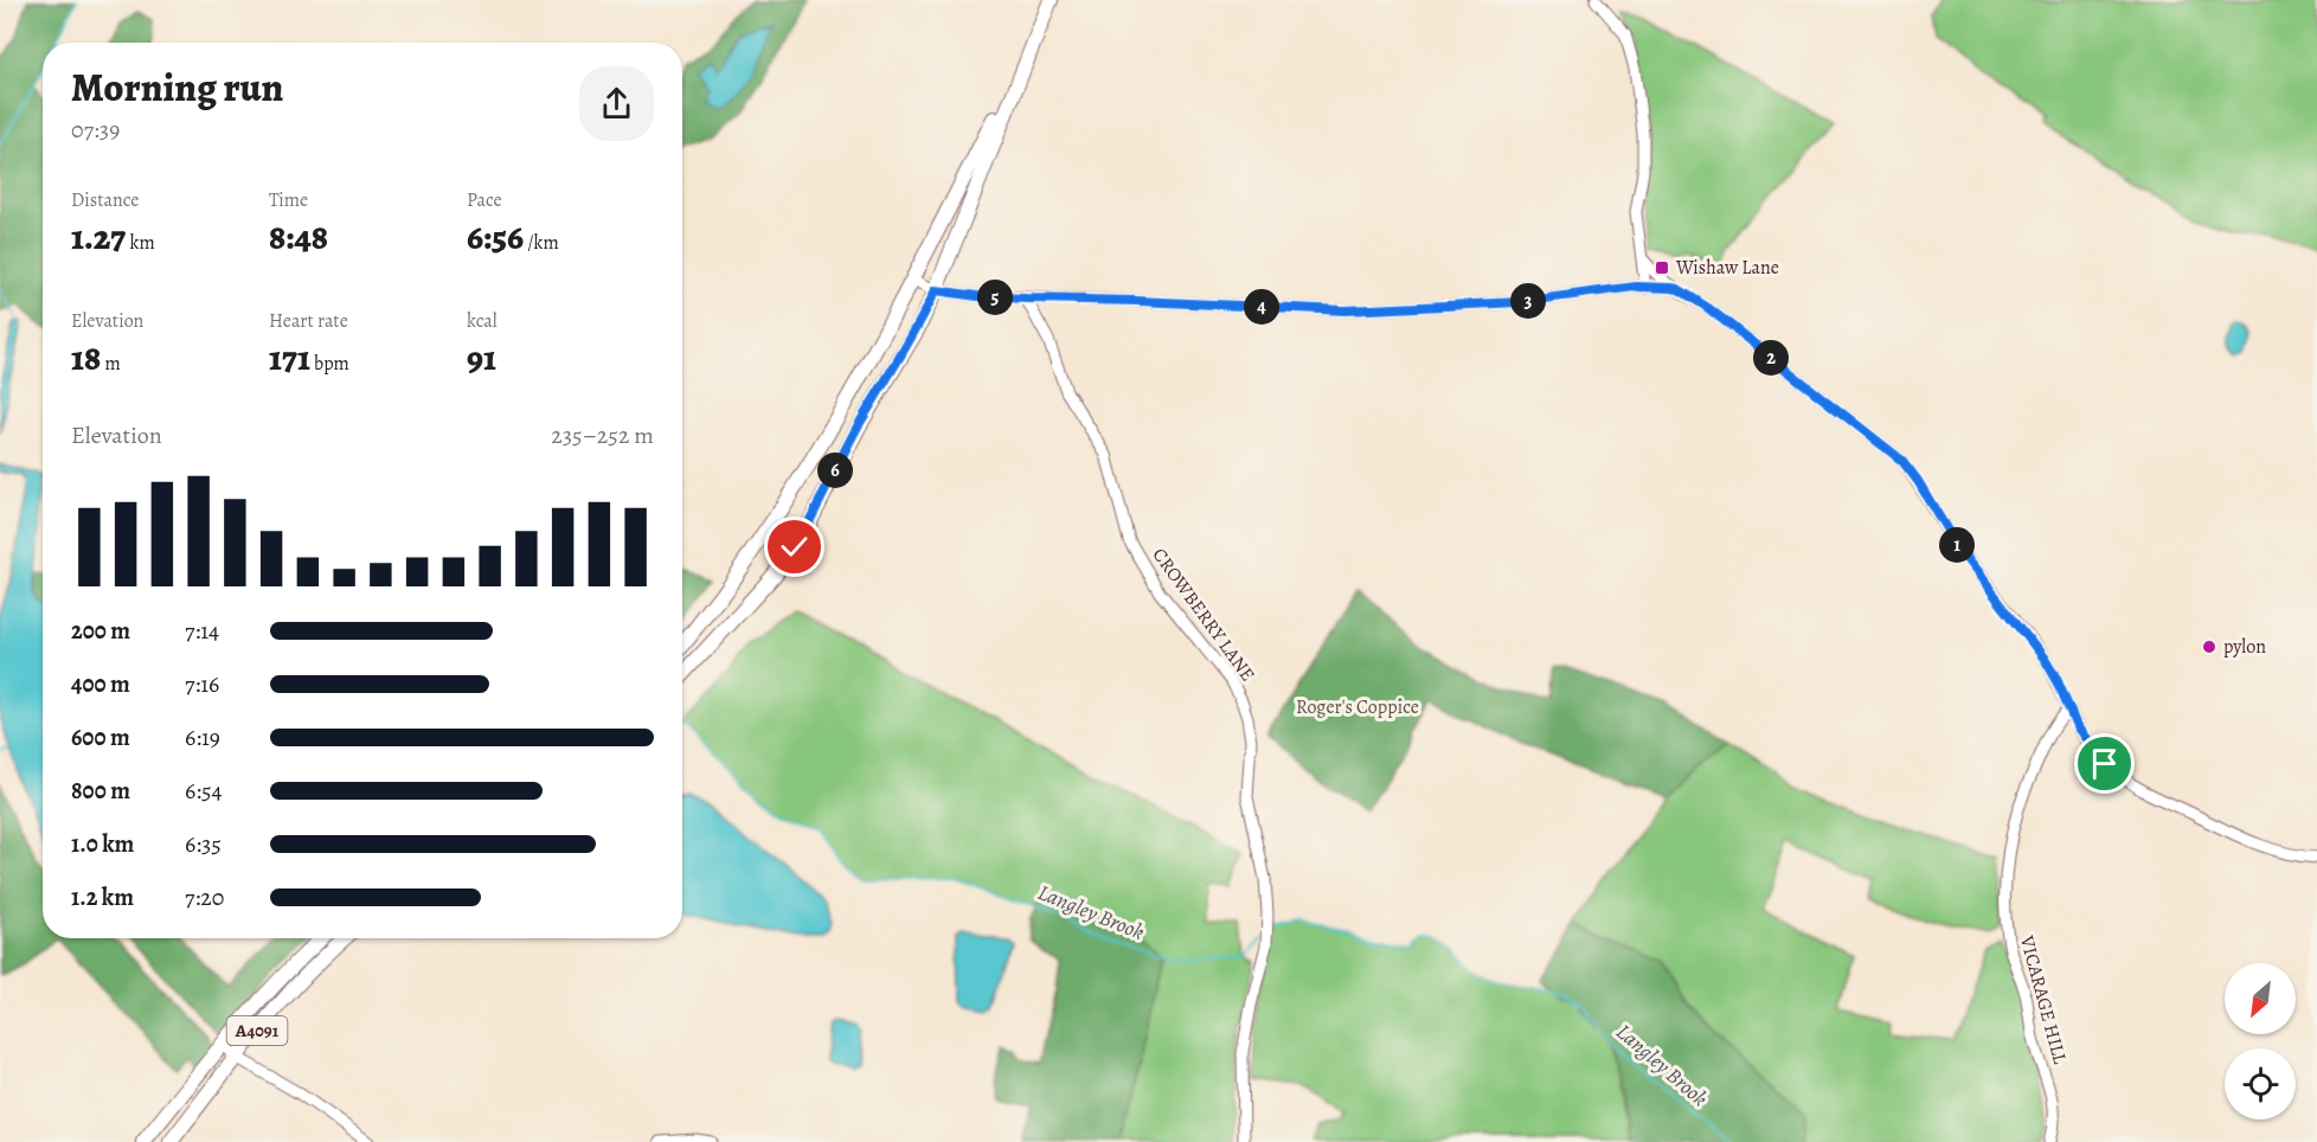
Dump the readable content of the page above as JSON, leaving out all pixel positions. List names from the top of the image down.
{
  "streets": {
    "main road": ["A4091"],
    "street": ["CROWBERRY LANE", "VICARAGE HILL"]
  },
  "water": ["Langley Brook"],
  "parks": ["Roger's Coppice"],
  "places": {
    "transit": ["Wishaw Lane"],
    "other": ["pylon"]
  },
  "north": "bottom left",
  "page": {
    "heading": ["Morning run", "07:39"],
    "stats": [
      ["Distance", "1.27 km"],
      ["Time", "8:48"],
      ["Pace", "6:56 /km"],
      ["Elevation", "18 m"],
      ["Heart rate", "171 bpm"],
      ["kcal", "91"]
    ],
    "pins": [
      "5",
      "3",
      "4",
      "2",
      "6",
      "1"
    ],
    "chart": ["Elevation", "235–252 m"],
    "list": [
      {
        "name": "200 m",
        "note": "7:14"
      },
      {
        "name": "400 m",
        "note": "7:16"
      },
      {
        "name": "600 m",
        "note": "6:19"
      },
      {
        "name": "800 m",
        "note": "6:54"
      },
      {
        "name": "1.0 km",
        "note": "6:35"
      },
      {
        "name": "1.2 km",
        "note": "7:20"
      }
    ]
  }
}
